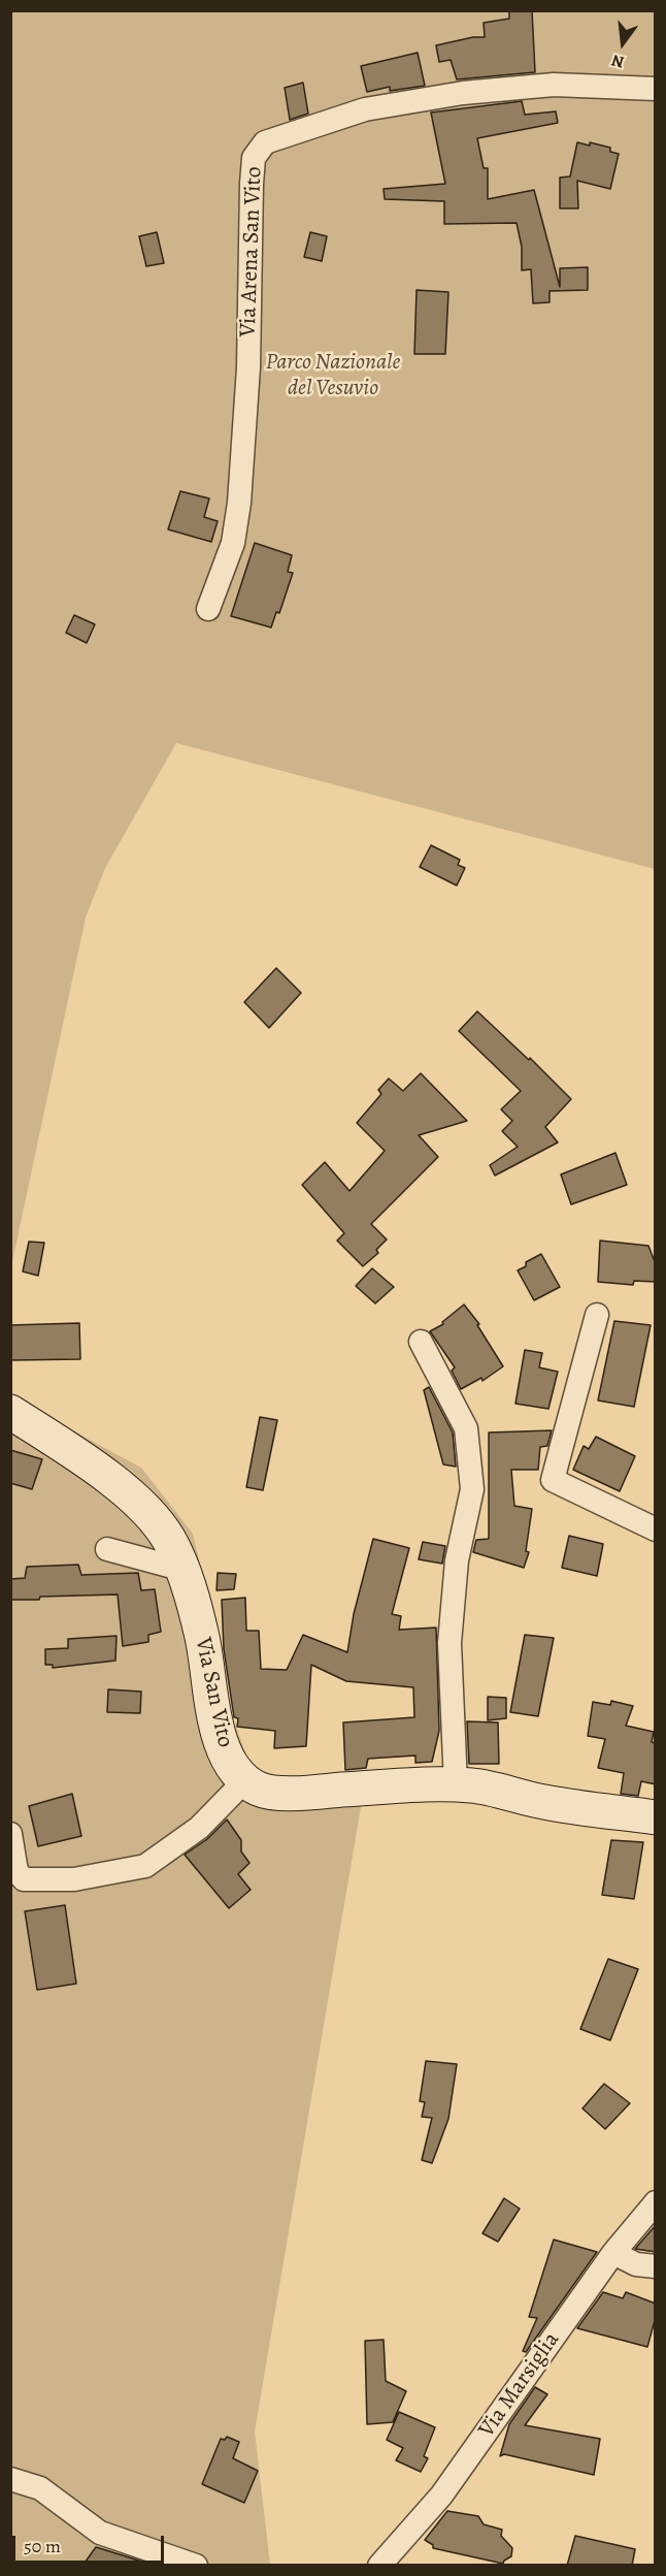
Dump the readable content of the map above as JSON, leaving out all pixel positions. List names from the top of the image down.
{
  "streets": {
    "street": ["Via Arena San Vito", "Via San Vito", "Via Marsiglia"]
  },
  "parks": ["Parco Nazionale del Vesuvio"],
  "scale_bar": "50 m",
  "north": "bottom"
}
